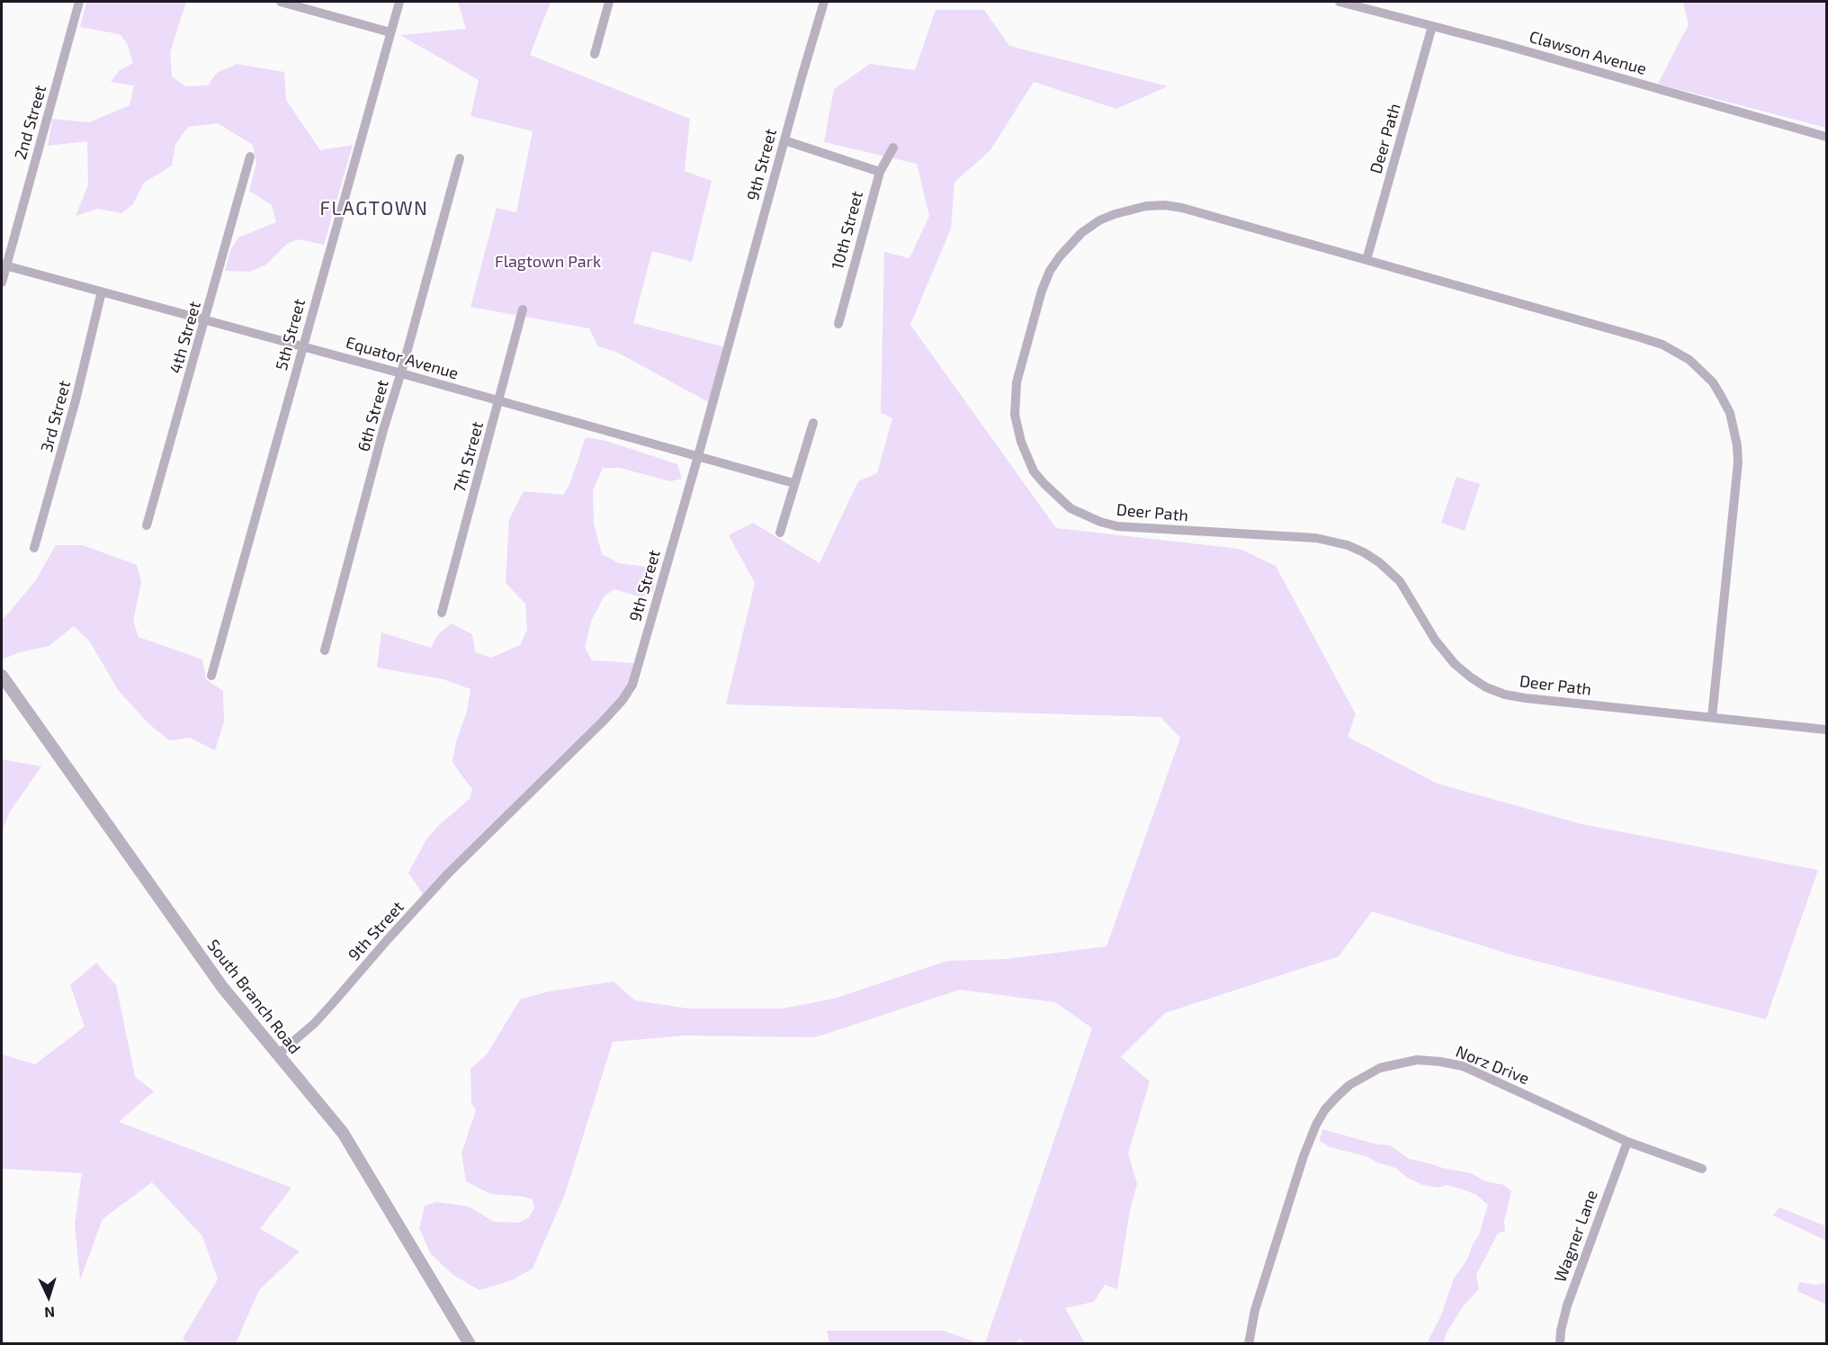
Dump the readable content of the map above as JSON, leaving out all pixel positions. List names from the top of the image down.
{
  "streets": {
    "street": [
      "Clawson Avenue",
      "2nd Street",
      "Deer Path",
      "9th Street",
      "10th Street",
      "5th Street",
      "4th Street",
      "Equator Avenue",
      "6th Street",
      "3rd Street",
      "7th Street",
      "South Branch Road",
      "Norz Drive",
      "Wagner Lane"
    ]
  },
  "crossings": [
    ["Clawson Avenue", "Deer Path"],
    ["2nd Street", "Equator Avenue"],
    ["9th Street", "Equator Avenue"],
    ["9th Street", "South Branch Road"],
    ["5th Street", "Equator Avenue"],
    ["4th Street", "Equator Avenue"],
    ["Equator Avenue", "6th Street"],
    ["Equator Avenue", "3rd Street"],
    ["Equator Avenue", "7th Street"],
    ["Norz Drive", "Wagner Lane"]
  ],
  "districts": ["FLAGTOWN"],
  "parks": ["Flagtown Park"],
  "north": "bottom"
}
